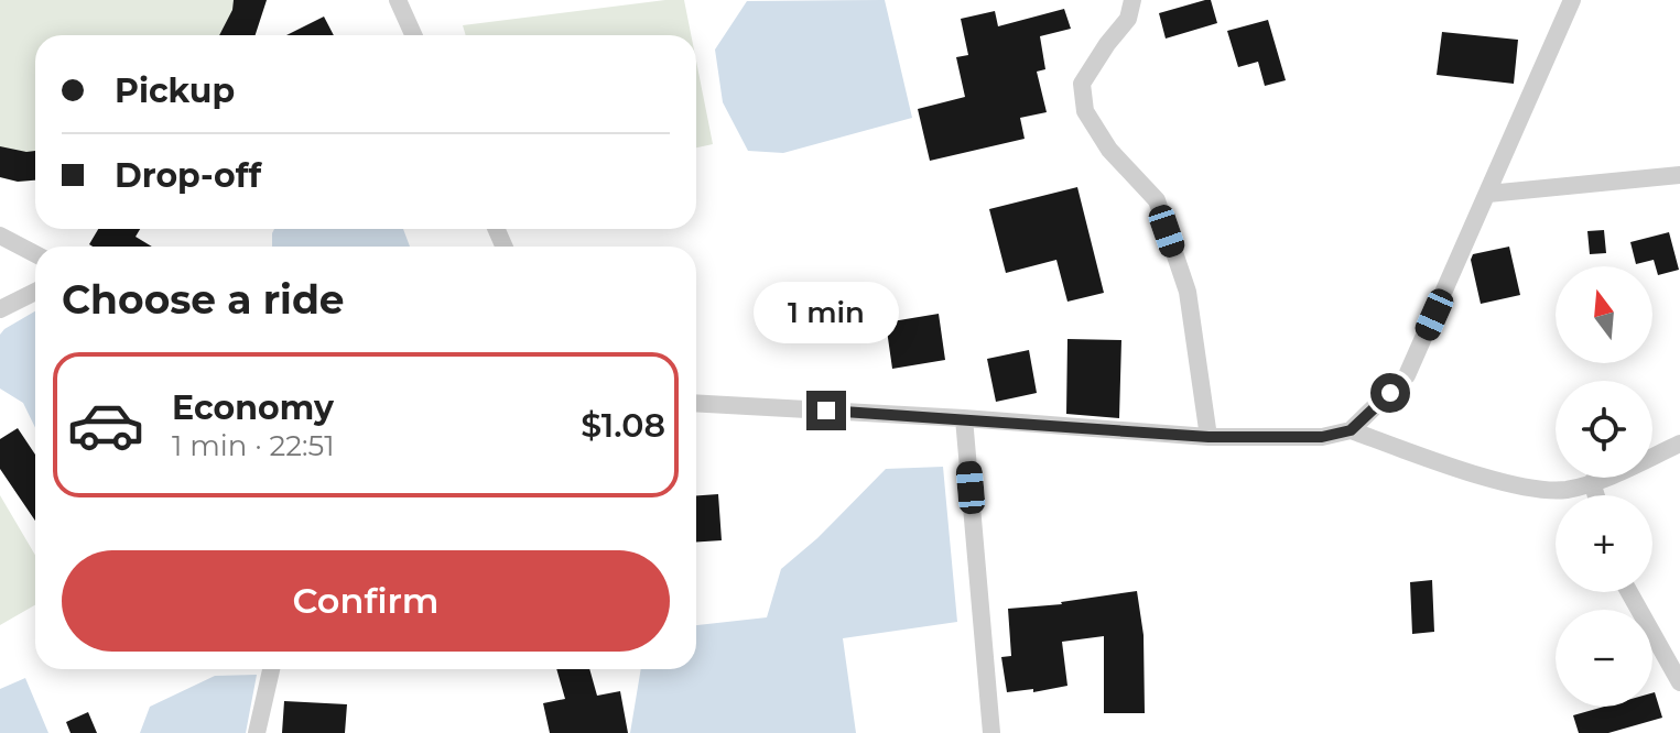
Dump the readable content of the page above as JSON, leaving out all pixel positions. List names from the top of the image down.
{
  "north": "top",
  "page": {
    "banner": ["Pickup", "Drop-off"],
    "heading": "Choose a ride",
    "map_buttons": ["+", "−"],
    "bubble": "1 min",
    "list": [
      {
        "name": "Economy",
        "note": "1 min · 22:51",
        "value": "$1.08"
      }
    ],
    "buttons": "Confirm"
  }
}
